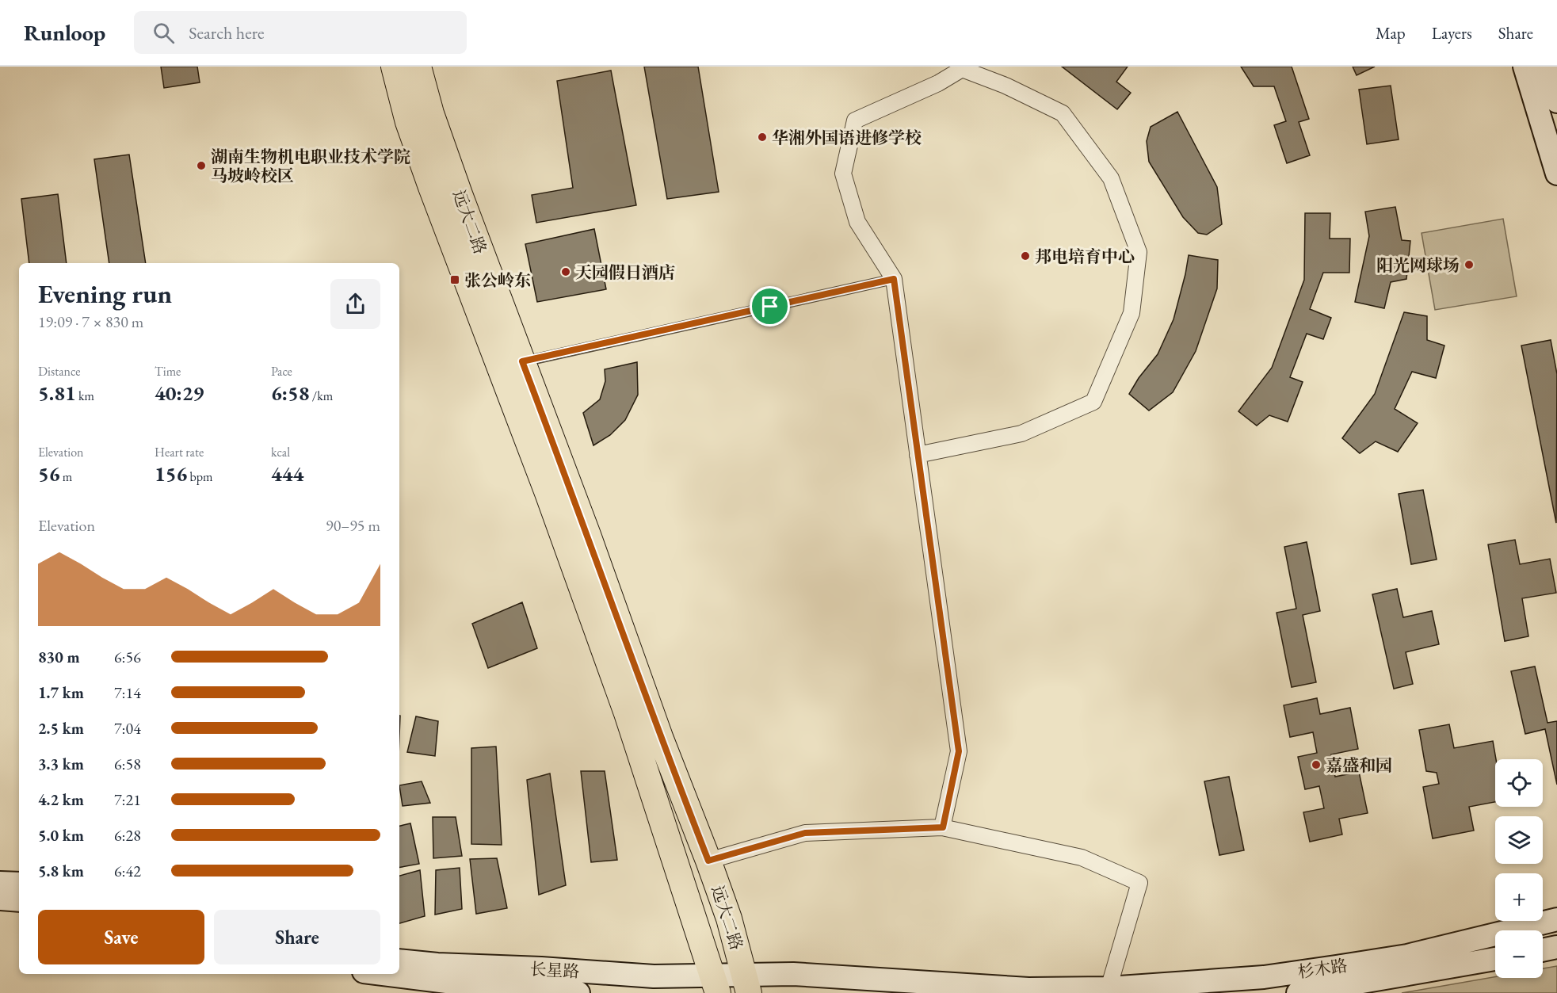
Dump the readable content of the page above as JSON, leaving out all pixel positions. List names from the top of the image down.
{
  "streets": {
    "main road": ["远大二路", "杉木路", "长星路"]
  },
  "crossings": [
    ["远大二路", "杉木路"],
    ["远大二路", "长星路"],
    ["杉木路", "长星路"]
  ],
  "places": {
    "other": [
      "华湘外国语进修学校",
      "湖南生物机电职业技术学院 马坡岭校区",
      "邦电培育中心",
      "阳光网球场",
      "天园假日酒店",
      "嘉盛和园"
    ],
    "transit": ["张公岭东"]
  },
  "page": {
    "header": "Runloop",
    "search": "Search here",
    "nav": ["Map", "Layers", "Share"],
    "heading": ["Evening run", "19:09 · 7 × 830 m"],
    "stats": [
      ["Distance", "5.81 km"],
      ["Time", "40:29"],
      ["Pace", "6:58 /km"],
      ["Elevation", "56 m"],
      ["Heart rate", "156 bpm"],
      ["kcal", "444"]
    ],
    "chart": ["Elevation", "90–95 m"],
    "list": [
      {
        "name": "830 m",
        "note": "6:56"
      },
      {
        "name": "1.7 km",
        "note": "7:14"
      },
      {
        "name": "2.5 km",
        "note": "7:04"
      },
      {
        "name": "3.3 km",
        "note": "6:58"
      },
      {
        "name": "4.2 km",
        "note": "7:21"
      },
      {
        "name": "5.0 km",
        "note": "6:28"
      },
      {
        "name": "5.8 km",
        "note": "6:42"
      }
    ],
    "map_buttons": ["+", "−"],
    "buttons": ["Save", "Share"]
  }
}
